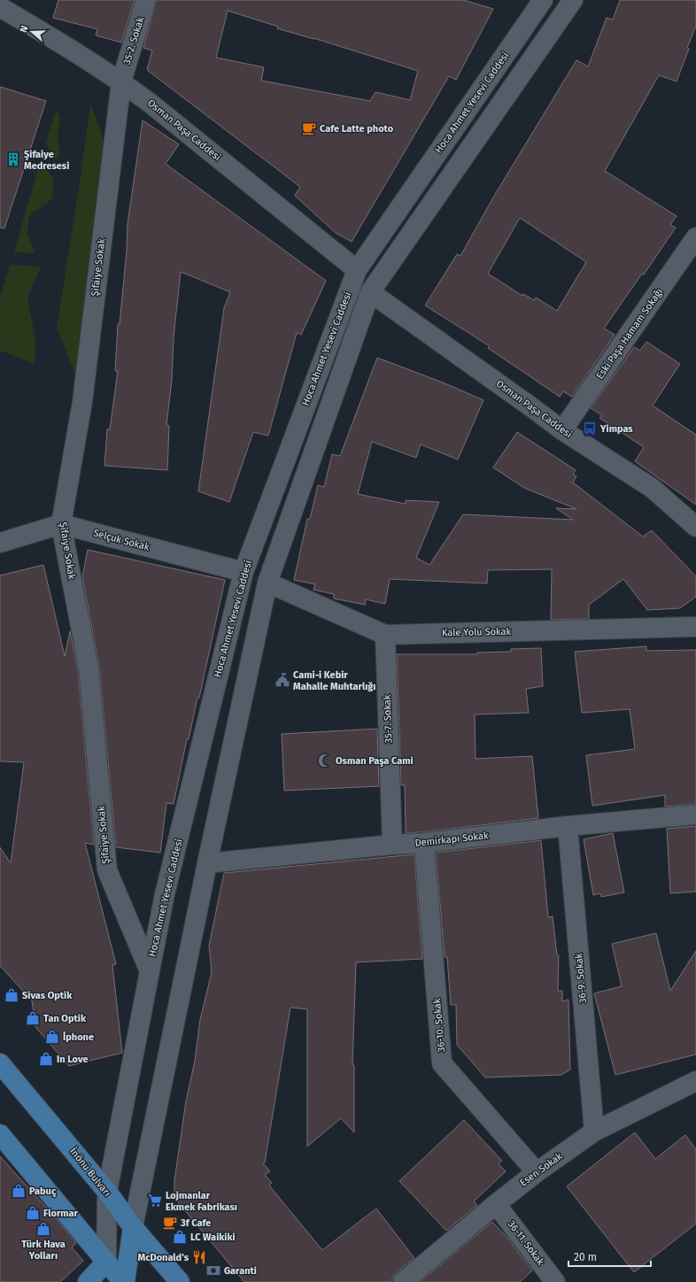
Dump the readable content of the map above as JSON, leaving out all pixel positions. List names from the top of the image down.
{
  "streets": {
    "main road": ["İnönü Bulvarı"],
    "street": [
      "35-2. Sokak",
      "Hoca Ahmet Yesevi Caddesi",
      "Osman Paşa Caddesi",
      "Şifaiye Sokak",
      "Eski Paşa Hamam Sokağı",
      "Selçuk Sokak",
      "Kale Yolu Sokak",
      "35-7. Sokak",
      "Demirkapı Sokak",
      "36-9. Sokak",
      "36-10. Sokak",
      "Esen Sokak",
      "36-11. Sokak"
    ]
  },
  "crossings": [
    ["35-2. Sokak", "Osman Paşa Caddesi"],
    ["35-2. Sokak", "Şifaiye Sokak"],
    ["Hoca Ahmet Yesevi Caddesi", "Osman Paşa Caddesi"],
    ["Hoca Ahmet Yesevi Caddesi", "Şifaiye Sokak"],
    ["Hoca Ahmet Yesevi Caddesi", "Selçuk Sokak"],
    ["Hoca Ahmet Yesevi Caddesi", "İnönü Bulvarı"],
    ["Osman Paşa Caddesi", "Şifaiye Sokak"],
    ["Osman Paşa Caddesi", "Eski Paşa Hamam Sokağı"],
    ["Şifaiye Sokak", "Selçuk Sokak"],
    ["Kale Yolu Sokak", "35-7. Sokak"],
    ["35-7. Sokak", "Demirkapı Sokak"],
    ["Demirkapı Sokak", "36-9. Sokak"],
    ["Demirkapı Sokak", "36-10. Sokak"],
    ["36-9. Sokak", "Esen Sokak"],
    ["36-10. Sokak", "Esen Sokak"],
    ["Esen Sokak", "36-11. Sokak"]
  ],
  "places": {
    "cafe": ["Cafe Latte photo", "3f Cafe"],
    "building": ["Şifaiye Medresesi"],
    "bus stop": ["Yimpas"],
    "public building": ["Cami-i Kebir Mahalle Muhtarlığı"],
    "mosque": ["Osman Paşa Cami"],
    "shop": [
      "Sivas Optik",
      "Tan Optik",
      "İphone",
      "In Love",
      "Pabuç",
      "Flormar",
      "Türk Hava Yolları",
      "LC Waikiki"
    ],
    "supermarket": ["Lojmanlar Ekmek Fabrikası"],
    "restaurant": ["McDonald's"],
    "bank": ["Garanti"]
  },
  "scale_bar": "20 m",
  "north": "left"
}
